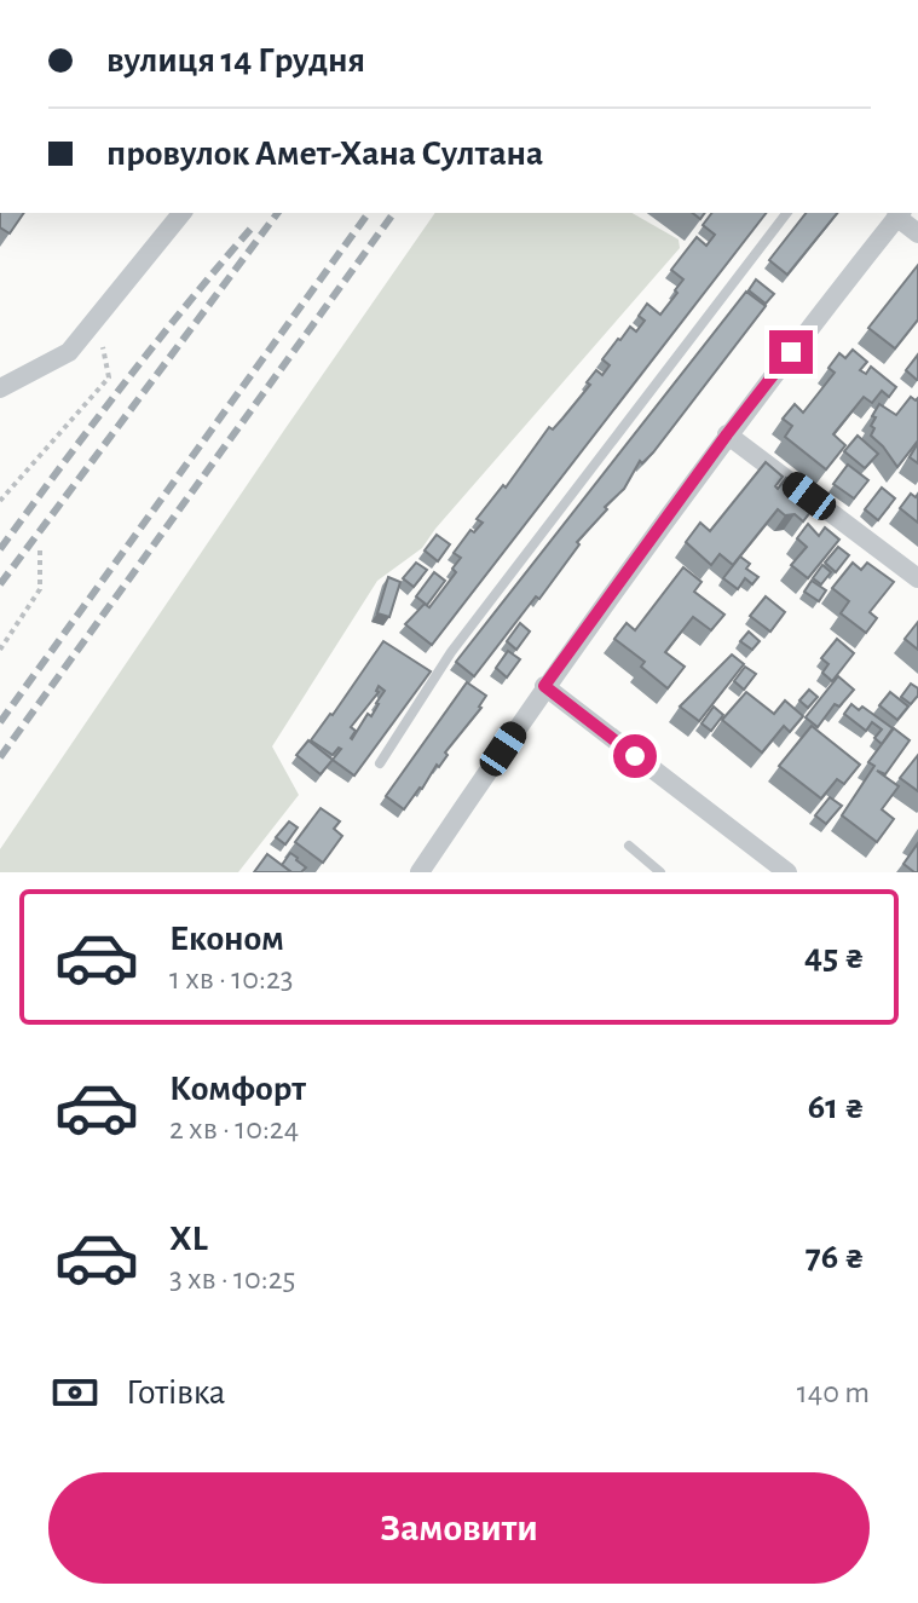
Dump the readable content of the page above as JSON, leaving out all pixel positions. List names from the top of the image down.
{
  "page": {
    "banner": ["вулиця 14 Грудня", "провулок Амет-Хана Султана"],
    "list": [
      {
        "name": "Економ",
        "note": "1 хв · 10:23",
        "value": "45 ₴"
      },
      {
        "name": "Комфорт",
        "note": "2 хв · 10:24",
        "value": "61 ₴"
      },
      {
        "name": "XL",
        "note": "3 хв · 10:25",
        "value": "76 ₴"
      }
    ],
    "pay": ["Готівка", "140 m"],
    "buttons": "Замовити"
  }
}
